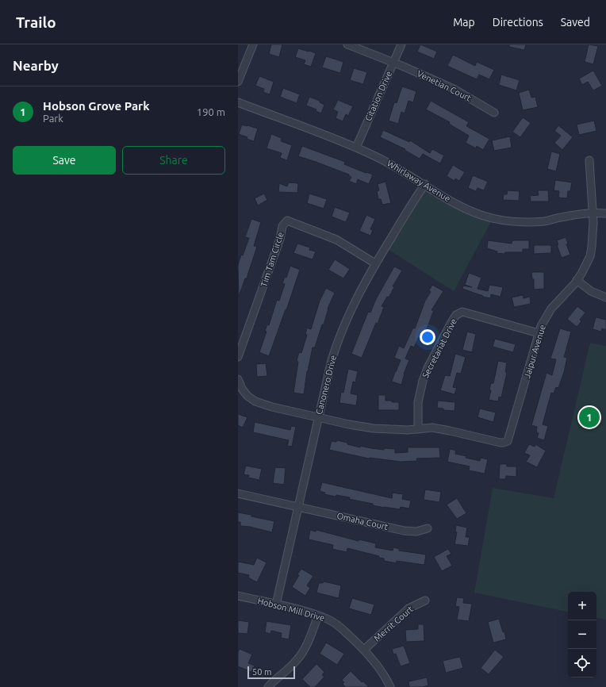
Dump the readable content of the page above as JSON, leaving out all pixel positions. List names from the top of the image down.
{
  "streets": {
    "street": [
      "Venetian Court",
      "Citation Drive",
      "Whirlaway Avenue",
      "Tim Tam Circle",
      "Secretariat Drive",
      "Jaipur Avenue",
      "Canonero Drive",
      "Omaha Court",
      "Hobson Mill Drive",
      "Merrit Court"
    ]
  },
  "crossings": [
    ["Venetian Court", "Citation Drive"],
    ["Citation Drive", "Whirlaway Avenue"],
    ["Whirlaway Avenue", "Jaipur Avenue"],
    ["Whirlaway Avenue", "Canonero Drive"],
    ["Tim Tam Circle", "Canonero Drive"],
    ["Secretariat Drive", "Jaipur Avenue"],
    ["Canonero Drive", "Omaha Court"],
    ["Canonero Drive", "Hobson Mill Drive"],
    ["Hobson Mill Drive", "Merrit Court"]
  ],
  "scale_bar": "50 m",
  "page": {
    "header": "Trailo",
    "nav": ["Map", "Directions", "Saved"],
    "heading": "Nearby",
    "list": [
      {
        "mark": "1",
        "name": "Hobson Grove Park",
        "note": "Park",
        "value": "190 m"
      }
    ],
    "buttons": ["Save", "Share"],
    "pins": "1",
    "map_buttons": ["+", "−"],
    "scale": "50 m"
  }
}
